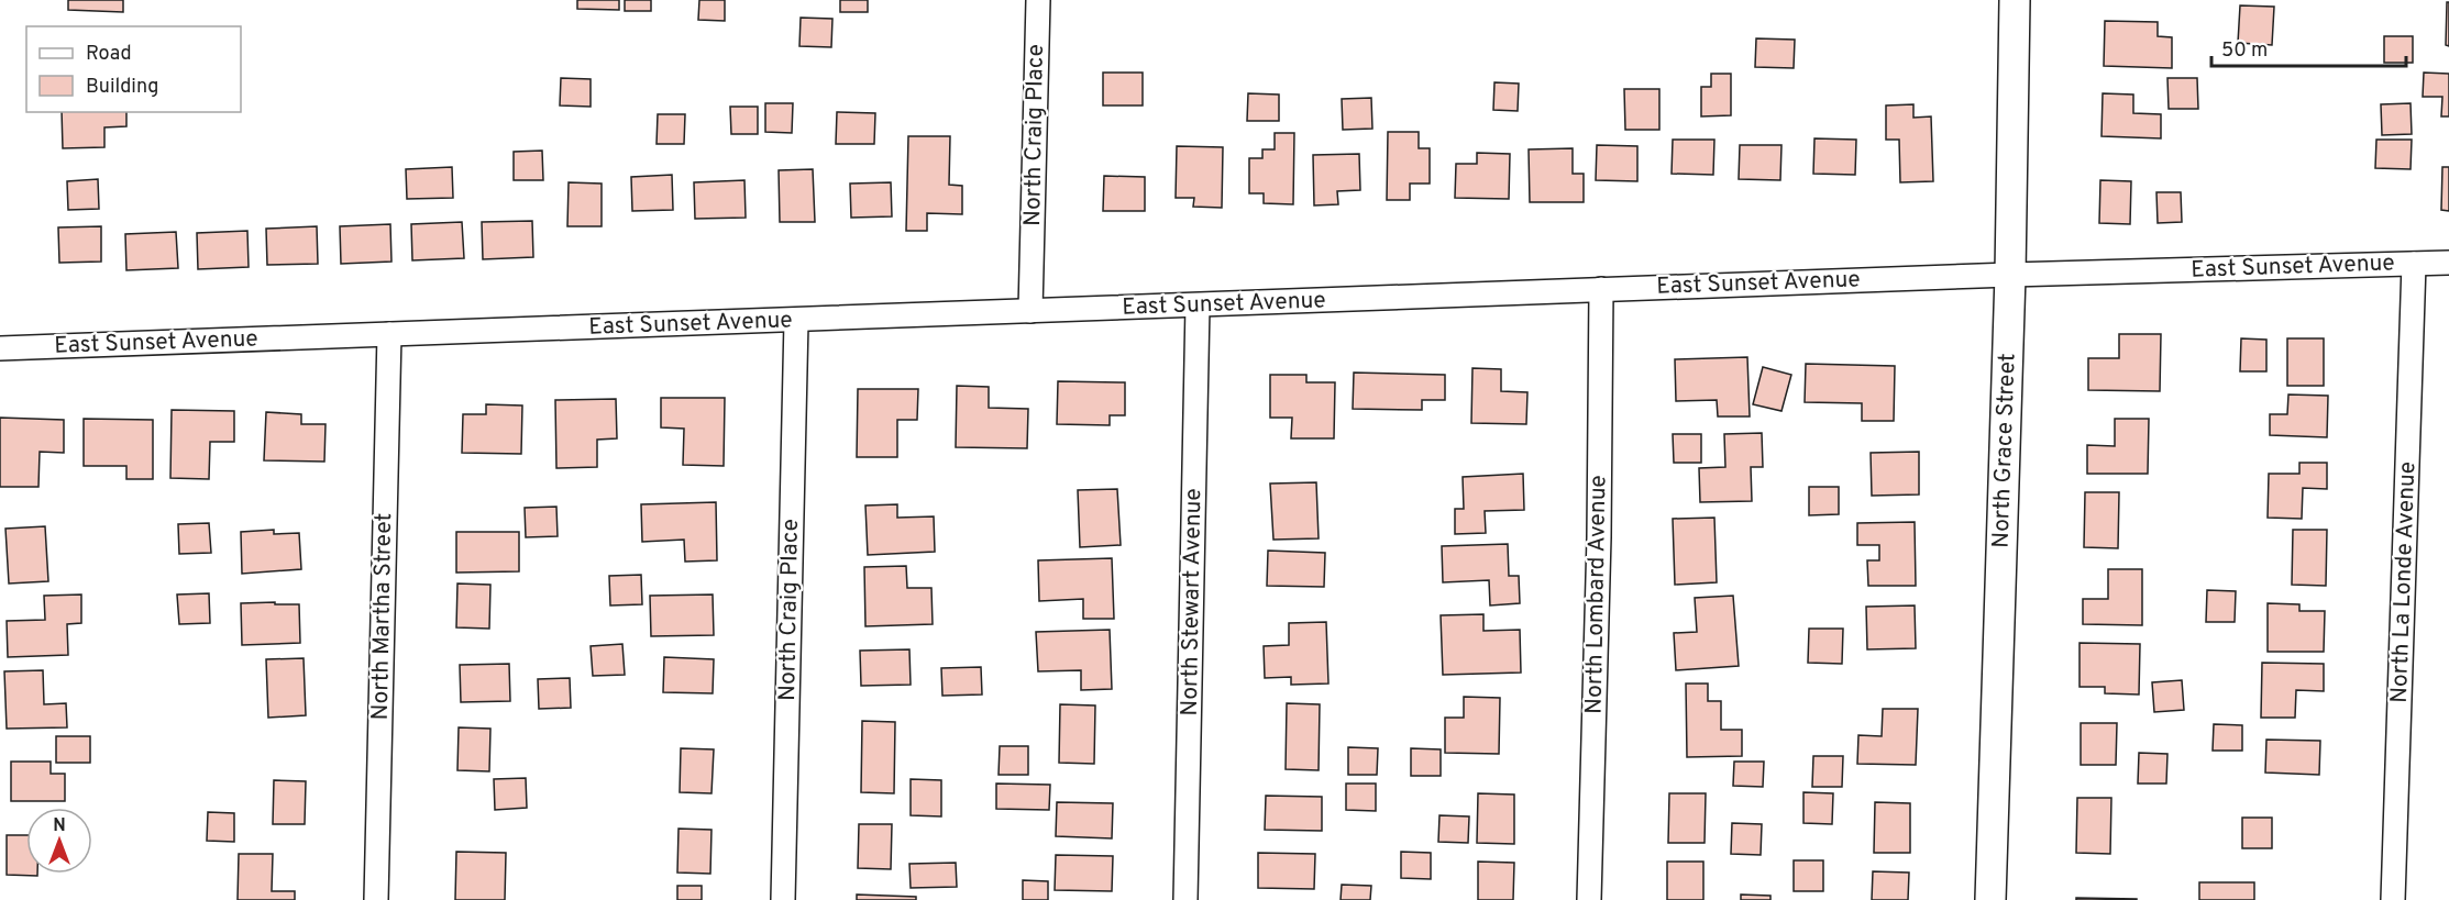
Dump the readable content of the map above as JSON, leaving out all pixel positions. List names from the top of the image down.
{
  "streets": {
    "street": [
      "North Craig Place",
      "East Sunset Avenue",
      "North Grace Street",
      "North La Londe Avenue",
      "North Lombard Avenue",
      "North Stewart Avenue",
      "North Martha Street"
    ]
  },
  "crossings": [
    ["North Craig Place", "East Sunset Avenue"],
    ["East Sunset Avenue", "North Grace Street"],
    ["East Sunset Avenue", "North La Londe Avenue"],
    ["East Sunset Avenue", "North Lombard Avenue"],
    ["East Sunset Avenue", "North Stewart Avenue"],
    ["East Sunset Avenue", "North Martha Street"]
  ],
  "legend": ["Road", "Building"],
  "scale_bar": "50 m",
  "north": "top"
}
